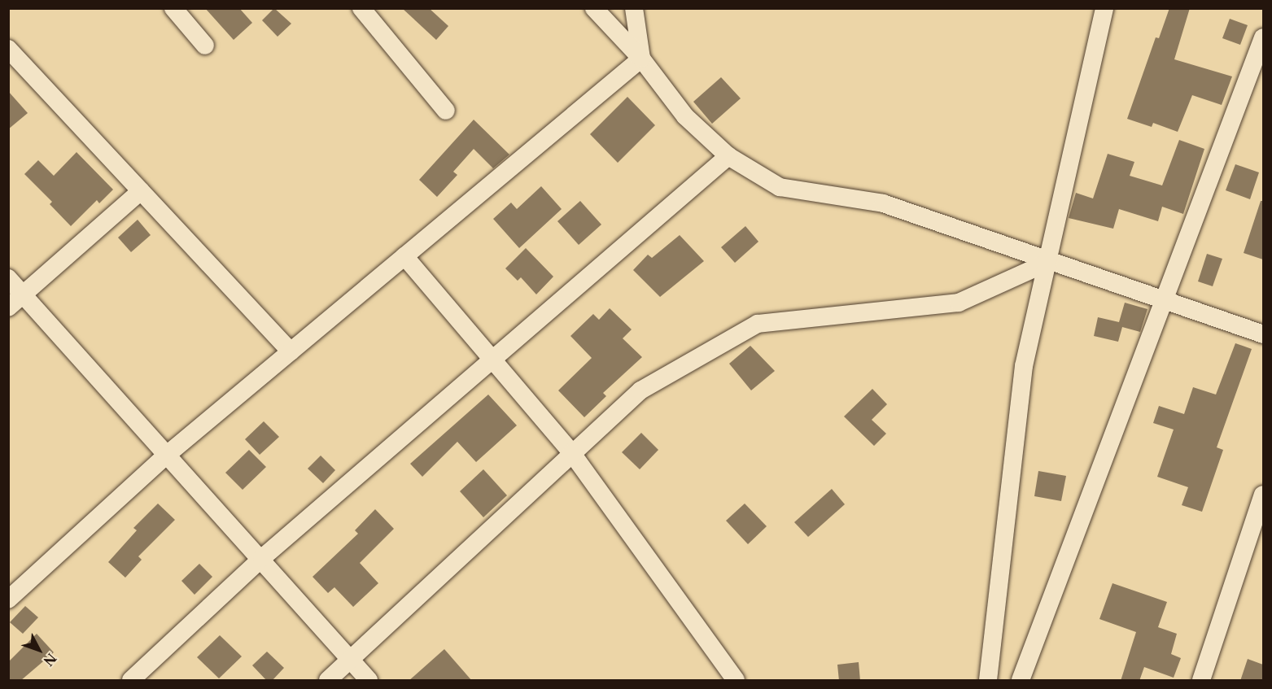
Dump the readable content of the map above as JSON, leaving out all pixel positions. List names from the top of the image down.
{
  "north": "bottom right"
}
